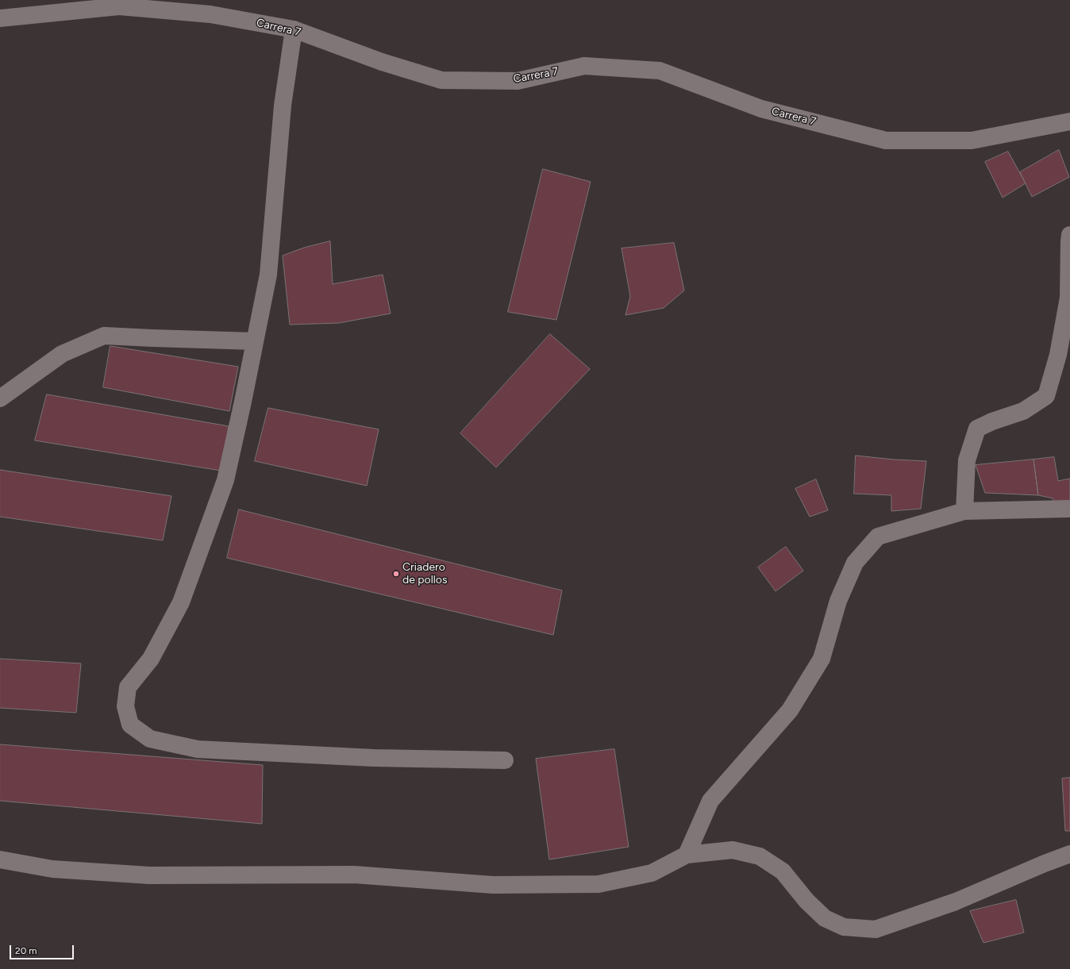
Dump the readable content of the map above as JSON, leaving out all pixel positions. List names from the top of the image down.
{
  "streets": {
    "street": ["Carrera 7"]
  },
  "places": ["Criadero de pollos"],
  "scale_bar": "20 m"
}
